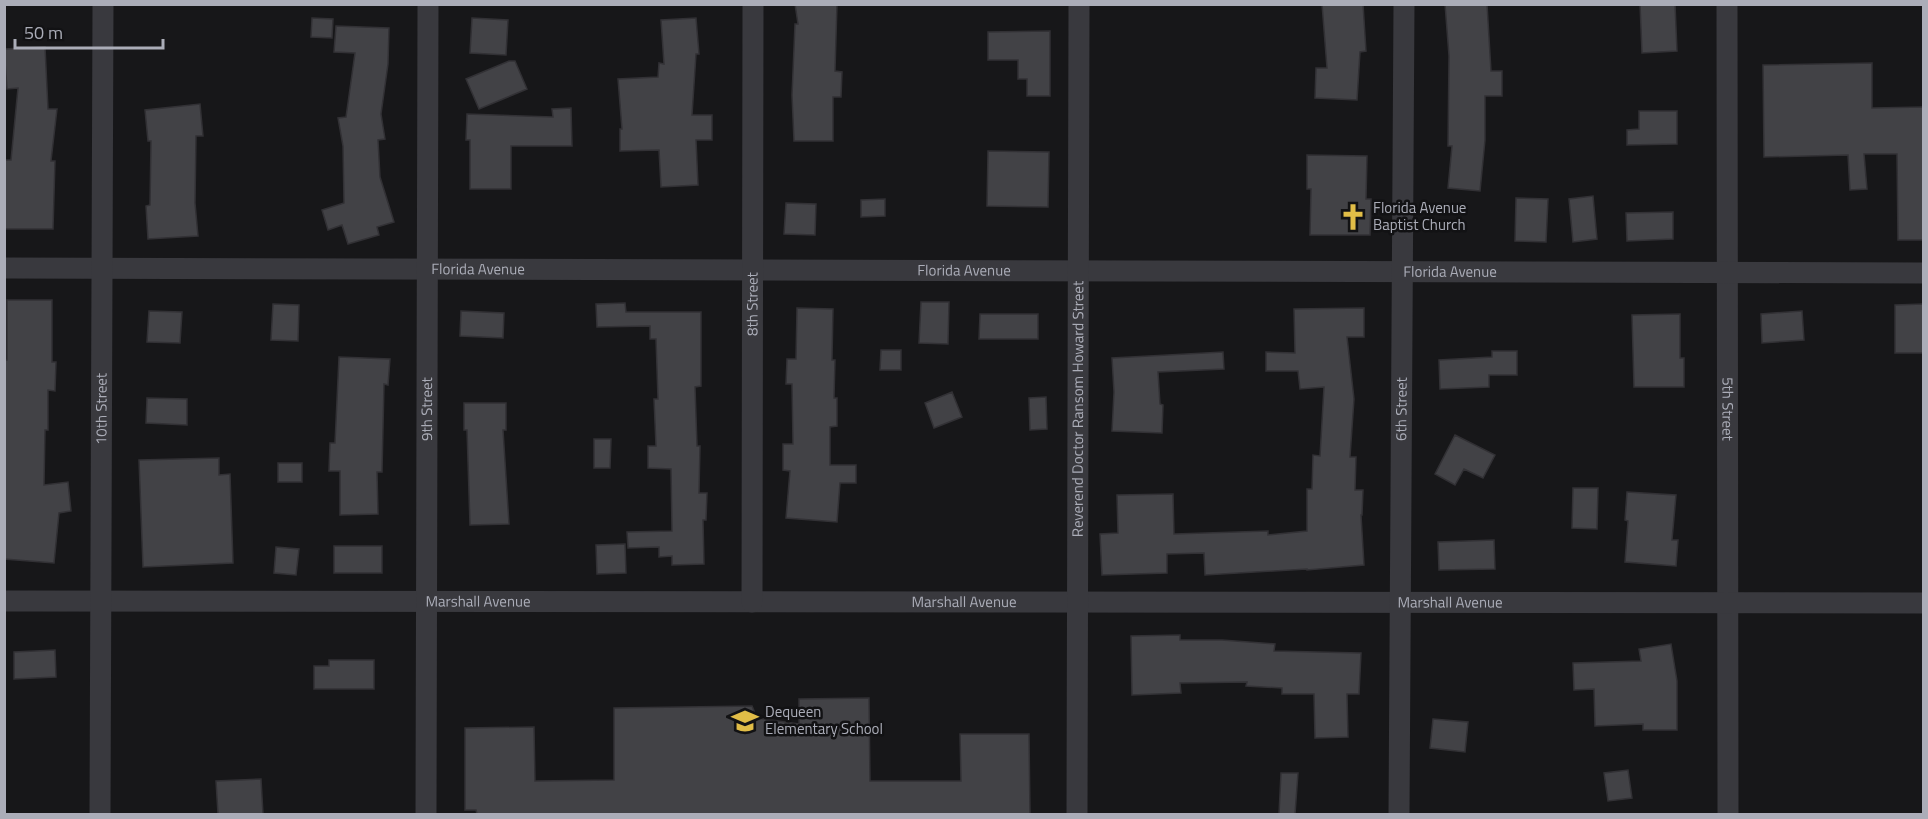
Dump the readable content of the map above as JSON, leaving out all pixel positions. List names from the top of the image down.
{
  "streets": {
    "street": [
      "Florida Avenue",
      "8th Street",
      "9th Street",
      "10th Street",
      "Reverend Doctor Ransom Howard Street",
      "6th Street",
      "5th Street",
      "Marshall Avenue"
    ]
  },
  "crossings": [
    ["Florida Avenue", "8th Street"],
    ["Florida Avenue", "9th Street"],
    ["Florida Avenue", "10th Street"],
    ["Florida Avenue", "Reverend Doctor Ransom Howard Street"],
    ["Florida Avenue", "6th Street"],
    ["Florida Avenue", "5th Street"],
    ["8th Street", "Marshall Avenue"],
    ["9th Street", "Marshall Avenue"],
    ["10th Street", "Marshall Avenue"],
    ["Reverend Doctor Ransom Howard Street", "Marshall Avenue"],
    ["6th Street", "Marshall Avenue"],
    ["5th Street", "Marshall Avenue"]
  ],
  "places": {
    "church": ["Florida Avenue Baptist Church"],
    "school or university": ["Dequeen Elementary School"]
  },
  "scale_bar": "50 m"
}
